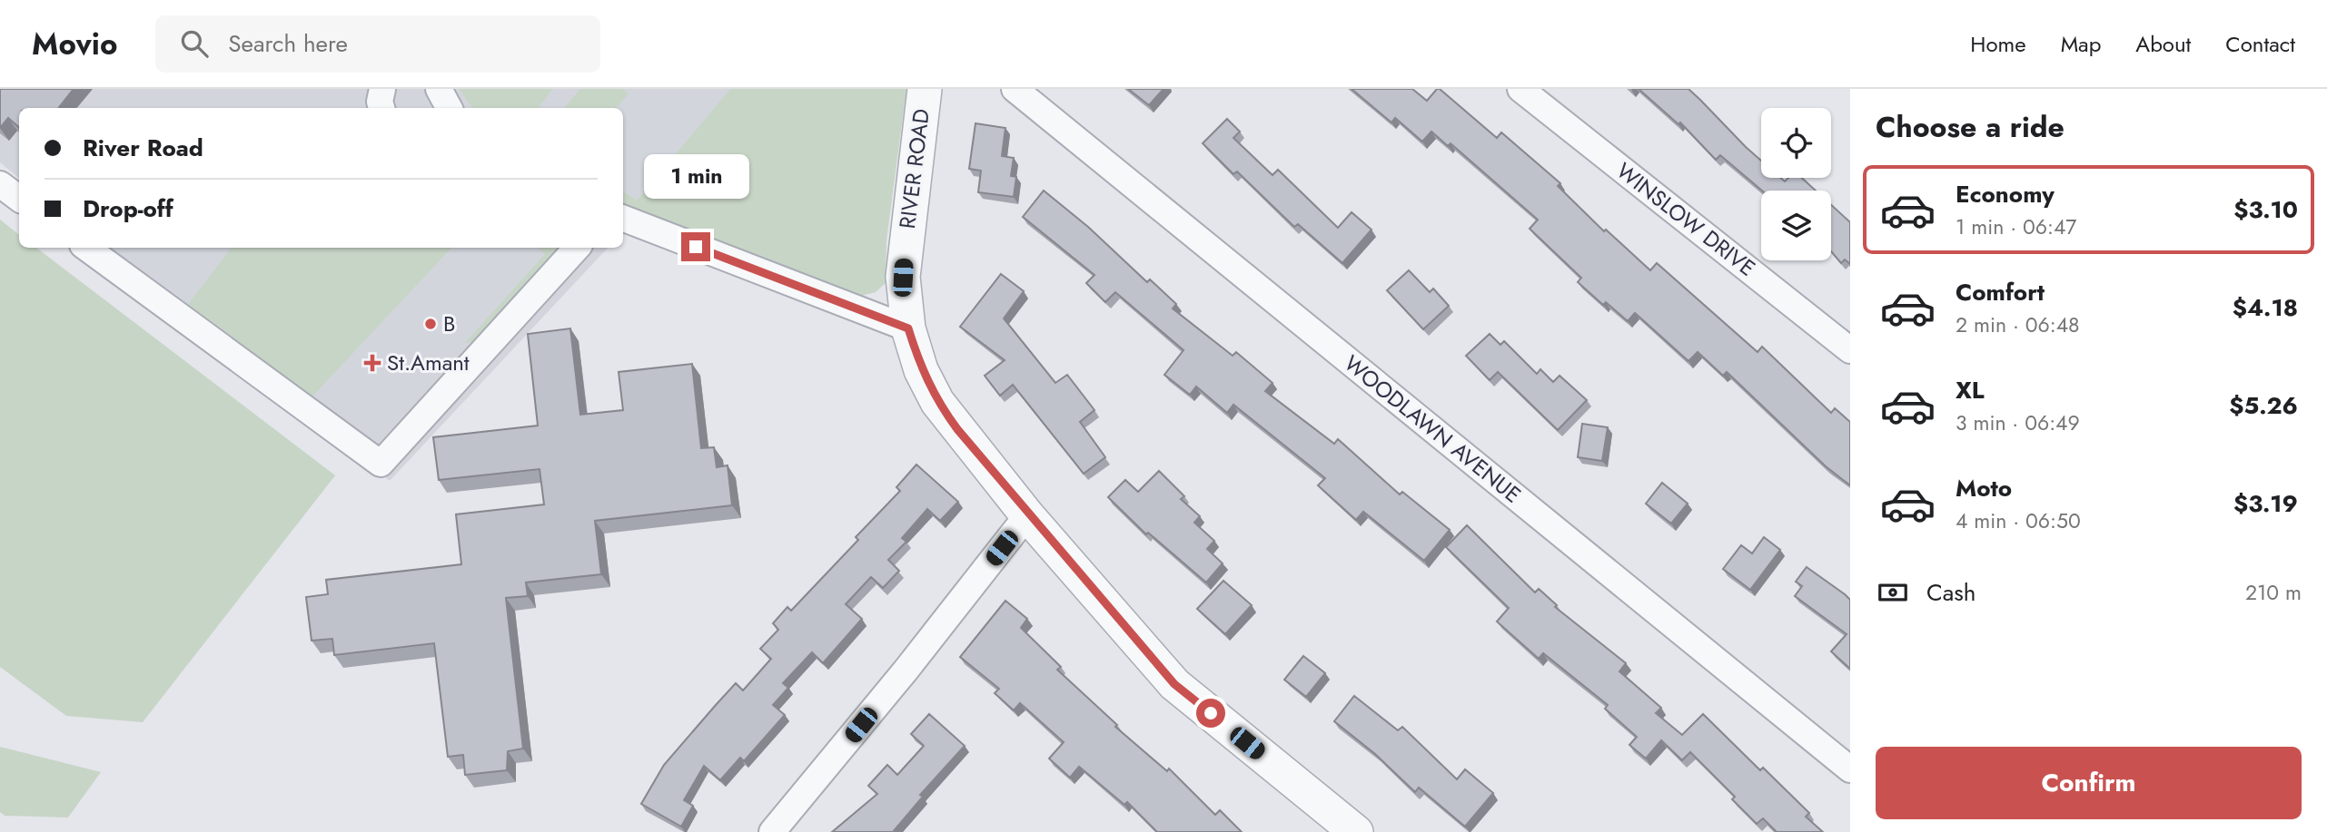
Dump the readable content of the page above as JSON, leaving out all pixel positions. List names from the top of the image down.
{
  "streets": {
    "street": ["RIVER ROAD", "WINSLOW DRIVE", "WOODLAWN AVENUE"]
  },
  "places": {
    "other": ["B"],
    "health": ["St.Amant"]
  },
  "page": {
    "header": "Movio",
    "search": "Search here",
    "nav": [
      "Home",
      "Map",
      "About",
      "Contact"
    ],
    "heading": "Choose a ride",
    "banner": ["River Road", "Drop-off"],
    "bubble": "1 min",
    "list": [
      {
        "name": "Economy",
        "note": "1 min · 06:47",
        "value": "$3.10"
      },
      {
        "name": "Comfort",
        "note": "2 min · 06:48",
        "value": "$4.18"
      },
      {
        "name": "XL",
        "note": "3 min · 06:49",
        "value": "$5.26"
      },
      {
        "name": "Moto",
        "note": "4 min · 06:50",
        "value": "$3.19"
      }
    ],
    "pay": ["Cash", "210 m"],
    "buttons": "Confirm"
  }
}
